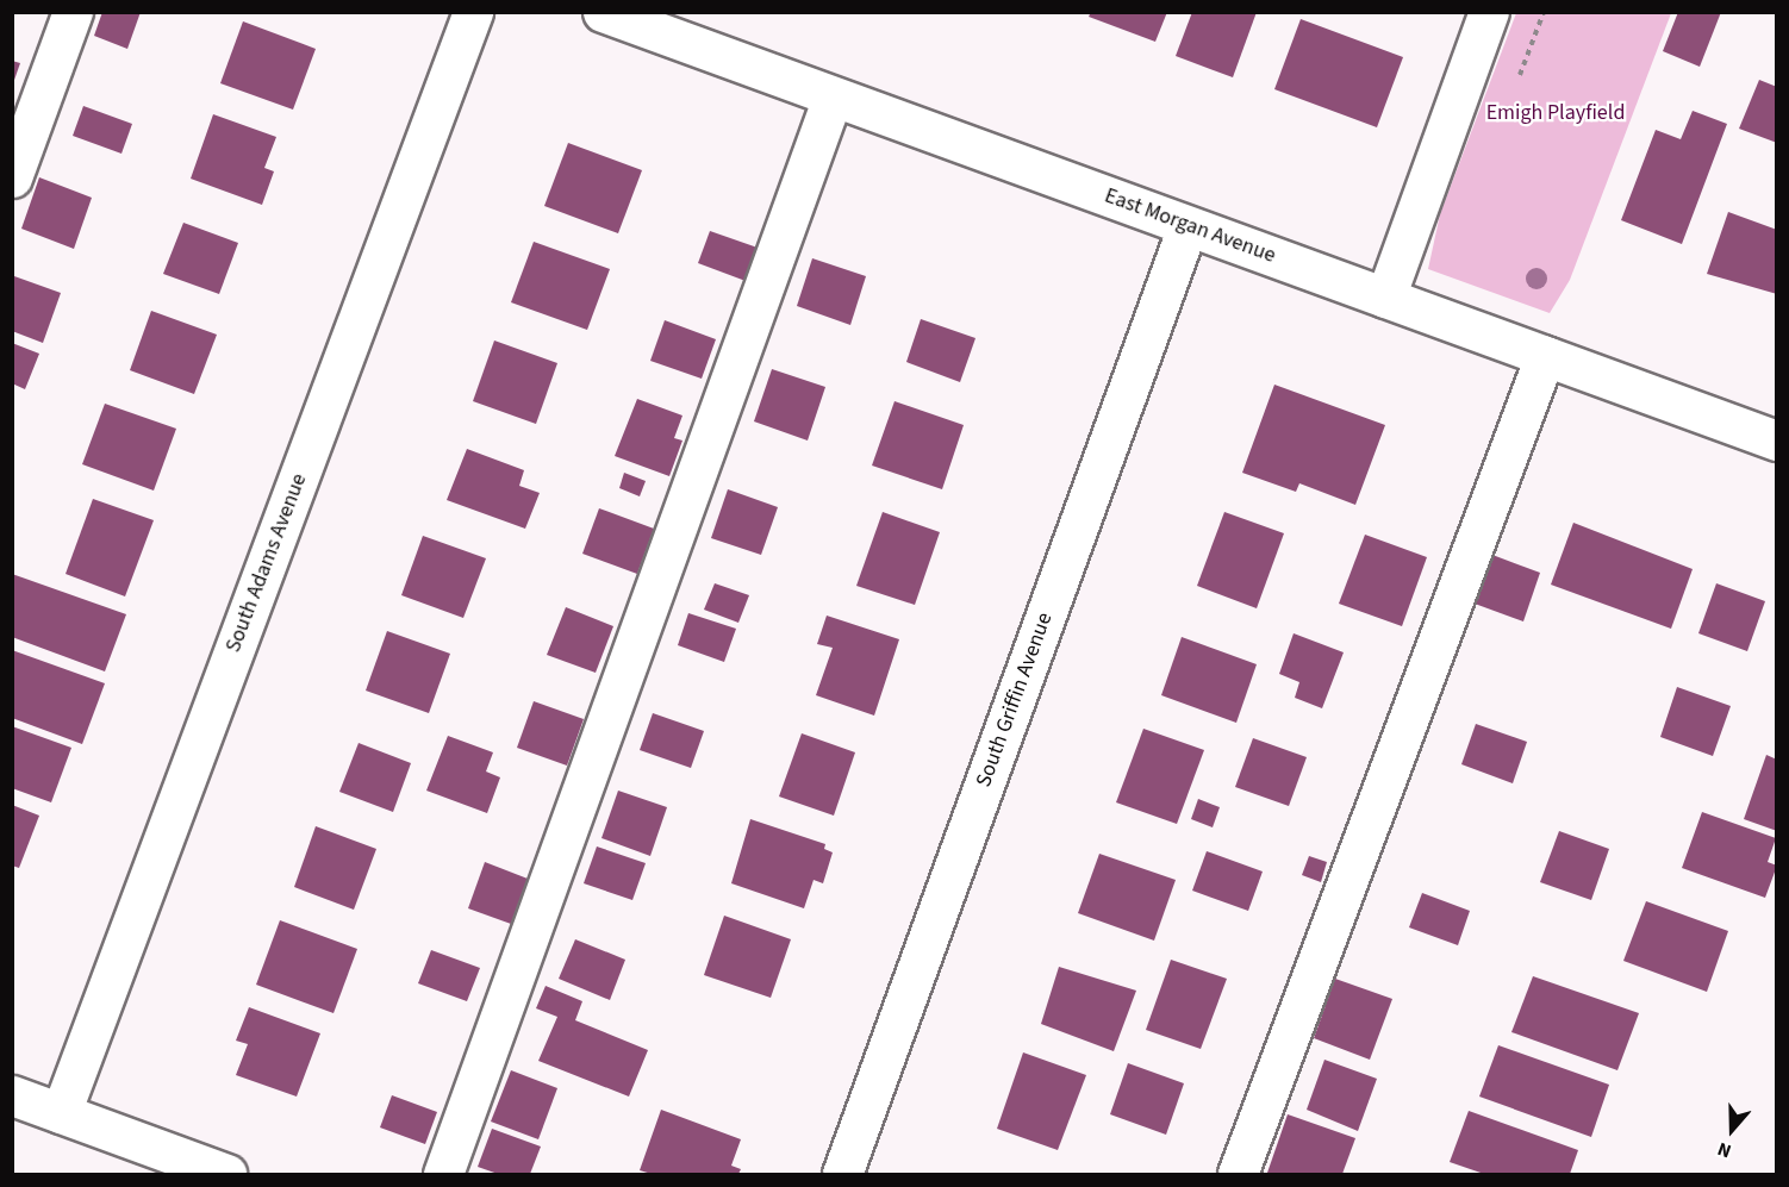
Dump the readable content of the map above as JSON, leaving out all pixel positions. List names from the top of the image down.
{
  "streets": {
    "street": ["East Morgan Avenue", "South Adams Avenue", "South Griffin Avenue"]
  },
  "crossings": [
    ["East Morgan Avenue", "South Griffin Avenue"]
  ],
  "parks": ["Emigh Playfield"],
  "north": "bottom"
}
